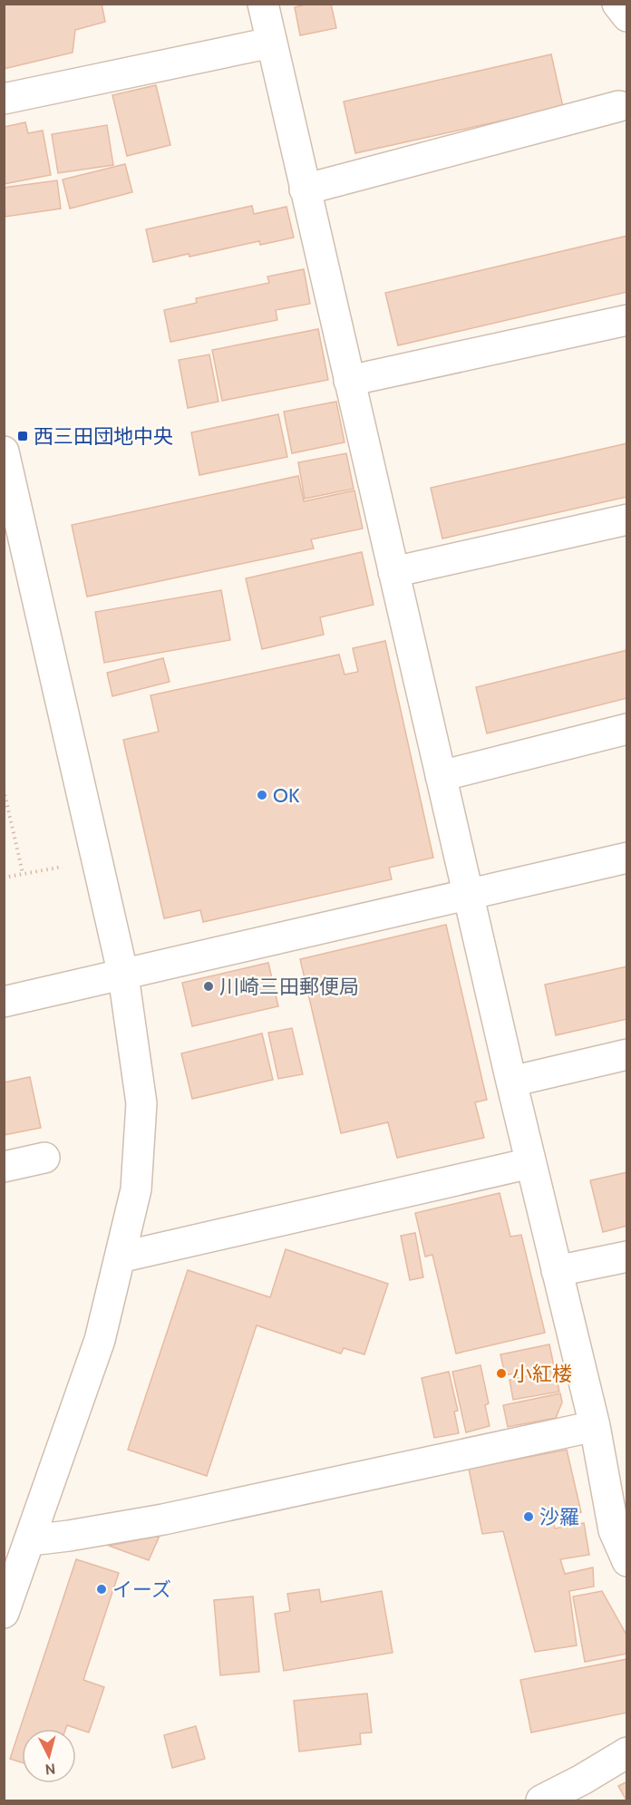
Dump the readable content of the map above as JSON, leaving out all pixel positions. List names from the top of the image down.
{
  "places": {
    "transit": ["西三田団地中央"],
    "other": [
      "OK",
      "川崎三田郵便局",
      "小紅楼",
      "沙羅",
      "イーズ"
    ]
  },
  "north": "bottom"
}
